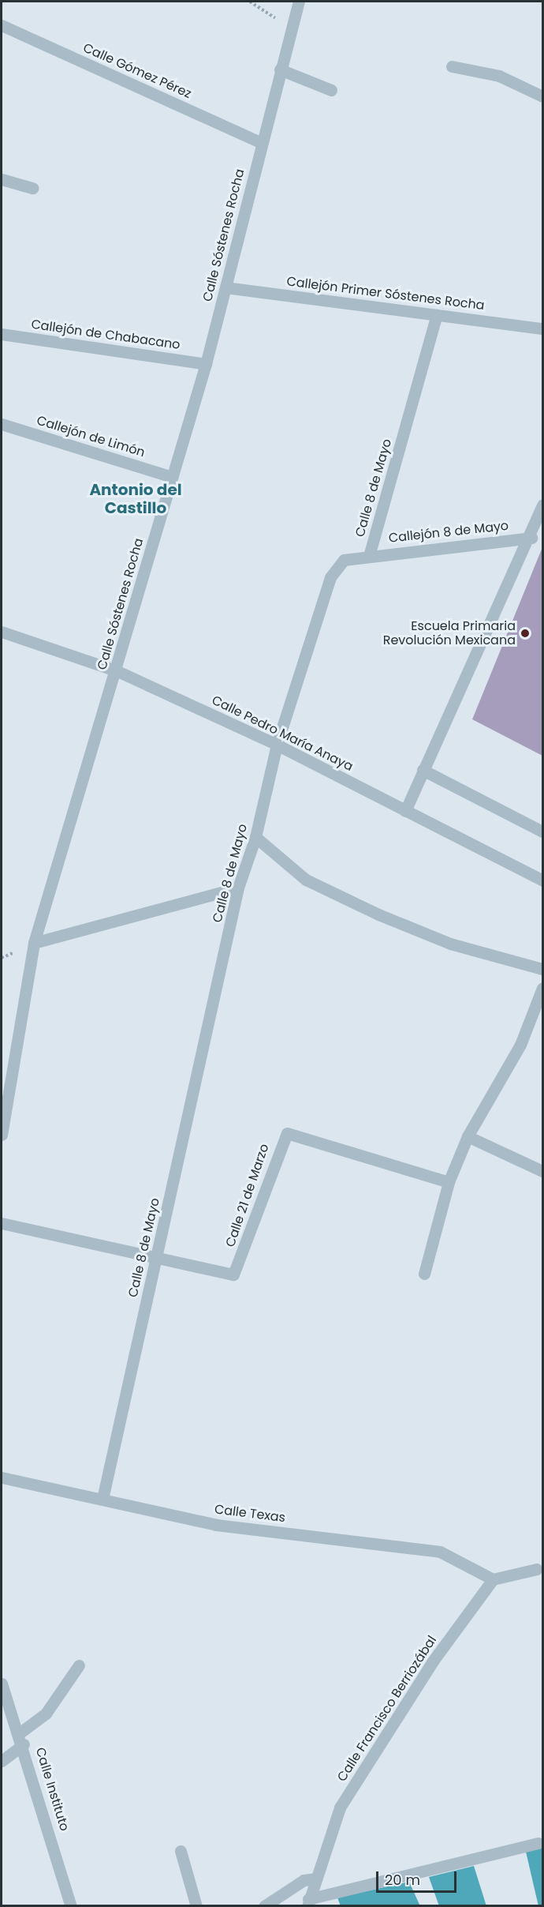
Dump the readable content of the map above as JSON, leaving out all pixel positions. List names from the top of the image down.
{
  "streets": {
    "street": [
      "Calle Gómez Pérez",
      "Calle Sóstenes Rocha",
      "Callejón Primer Sóstenes Rocha",
      "Callejón de Chabacano",
      "Callejón de Limón",
      "Calle 8 de Mayo",
      "Callejón 8 de Mayo",
      "Calle Pedro María Anaya",
      "Calle 21 de Marzo",
      "Calle Texas",
      "Calle Francisco Berriozábal",
      "Calle Instituto"
    ]
  },
  "crossings": [
    ["Calle Gómez Pérez", "Calle Sóstenes Rocha"],
    ["Calle Sóstenes Rocha", "Callejón Primer Sóstenes Rocha"],
    ["Calle Sóstenes Rocha", "Callejón de Chabacano"],
    ["Calle Sóstenes Rocha", "Callejón de Limón"],
    ["Calle Sóstenes Rocha", "Calle Pedro María Anaya"],
    ["Callejón Primer Sóstenes Rocha", "Calle 8 de Mayo"],
    ["Calle 8 de Mayo", "Callejón 8 de Mayo"],
    ["Calle 8 de Mayo", "Calle Pedro María Anaya"],
    ["Calle 8 de Mayo", "Calle 21 de Marzo"],
    ["Calle 8 de Mayo", "Calle Texas"],
    ["Calle Texas", "Calle Francisco Berriozábal"]
  ],
  "districts": ["Antonio del Castillo"],
  "places": ["Escuela Primaria Revolución Mexicana"],
  "scale_bar": "20 m"
}
